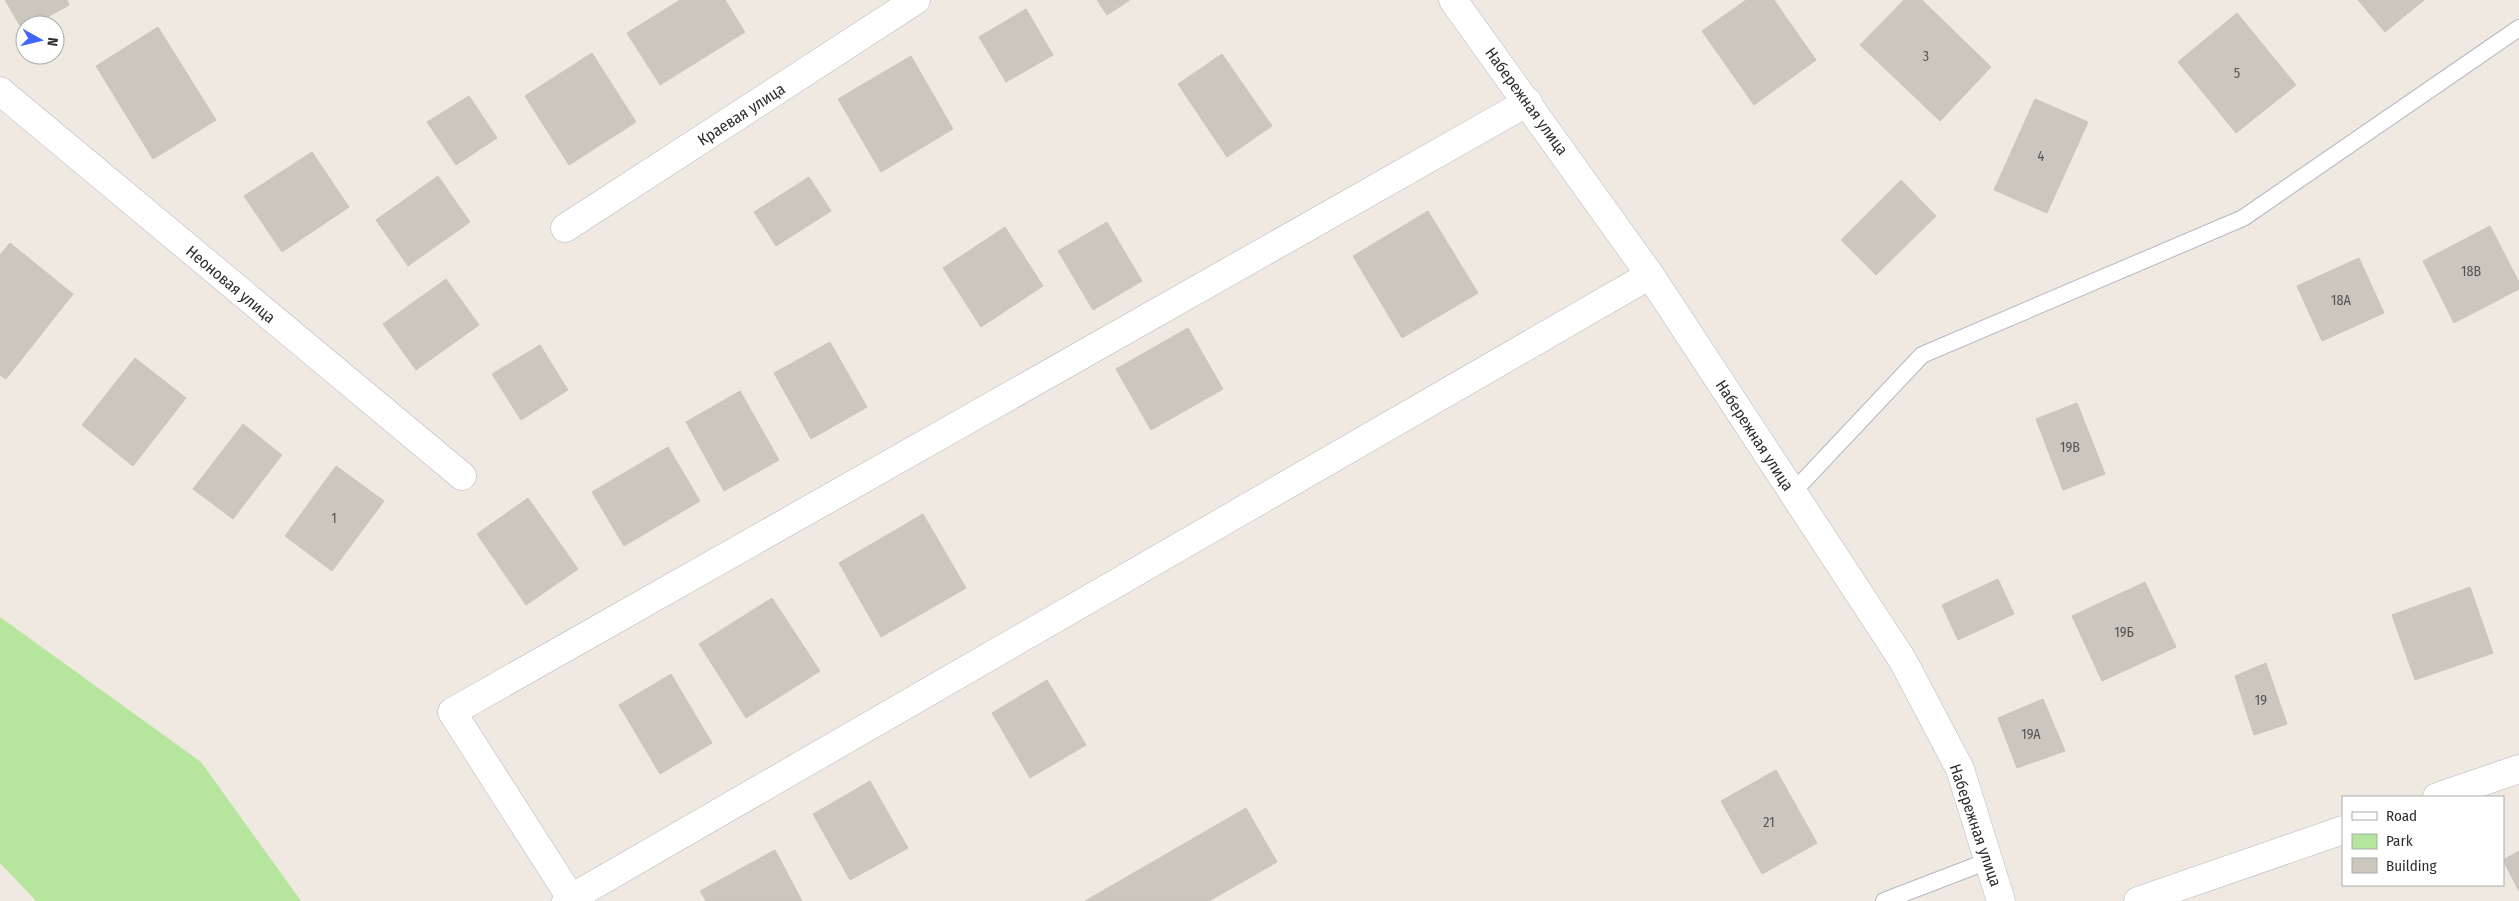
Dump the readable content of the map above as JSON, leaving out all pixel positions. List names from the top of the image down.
{
  "streets": {
    "street": ["Набережная улица", "Краевая улица", "Неоновая улица"]
  },
  "house_numbers": [
    "3",
    "5",
    "4",
    "18В",
    "18А",
    "19В",
    "1",
    "19Б",
    "19",
    "19А",
    "21"
  ],
  "legend": ["Road", "Park", "Building"],
  "north": "right"
}
